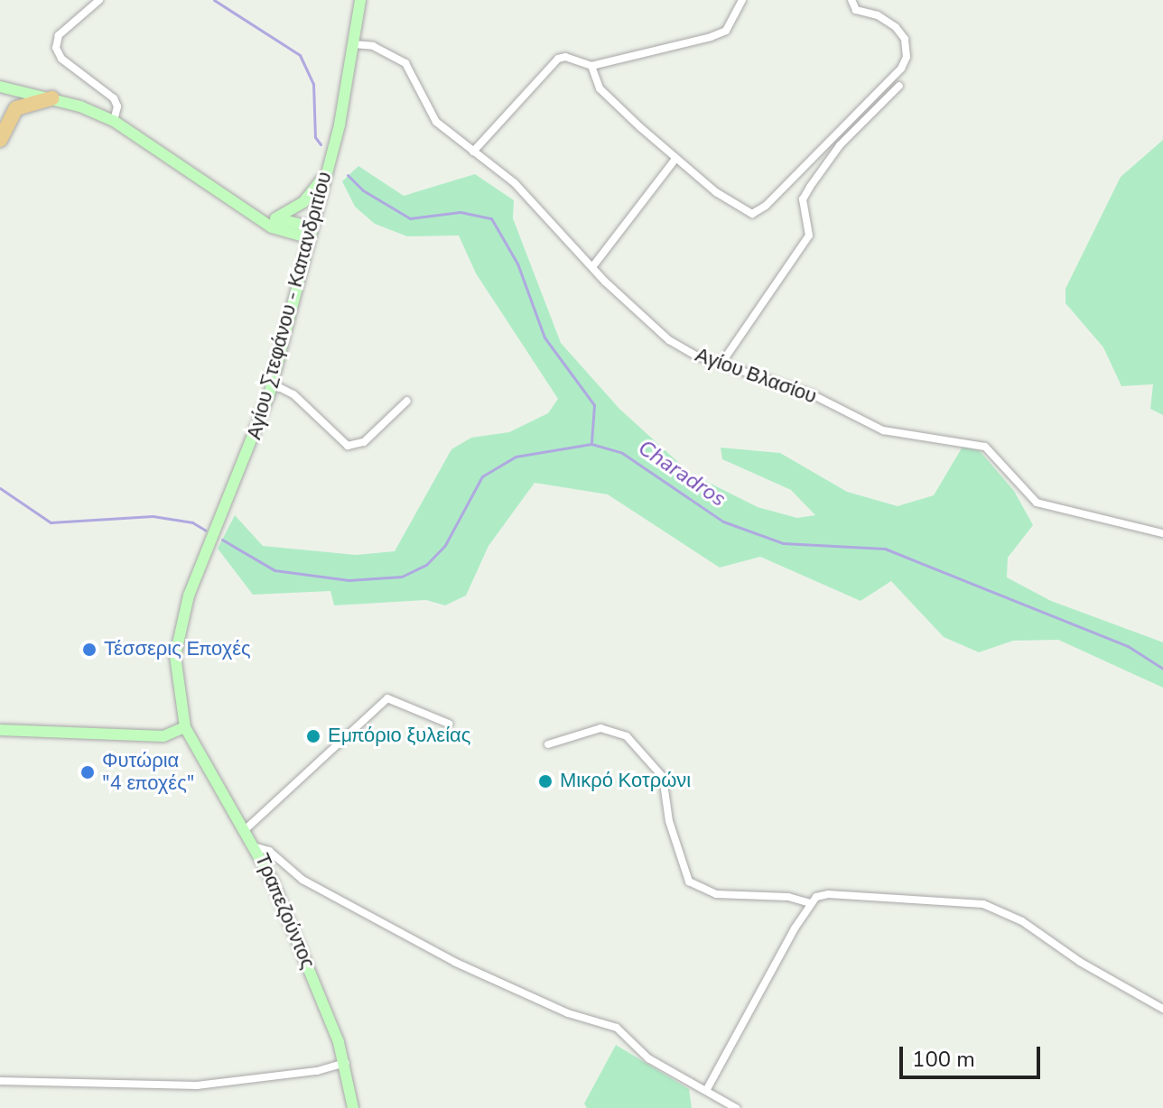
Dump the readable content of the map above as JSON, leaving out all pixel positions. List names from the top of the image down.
{
  "streets": {
    "main road": ["Αγίου Στεφάνου - Καπανδριτίου", "Τραπεζούντος"],
    "street": ["Αγίου Βλασίου"]
  },
  "crossings": [
    ["Αγίου Στεφάνου - Καπανδριτίου", "Αγίου Βλασίου"],
    ["Αγίου Στεφάνου - Καπανδριτίου", "Τραπεζούντος"]
  ],
  "water": ["Charadros"],
  "places": [
    "Τέσσερις Εποχές",
    "Εμπόριο ξυλείας",
    "Φυτώρια \"4 εποχές\"",
    "Μικρό Κοτρώνι"
  ],
  "scale_bar": "100 m"
}
